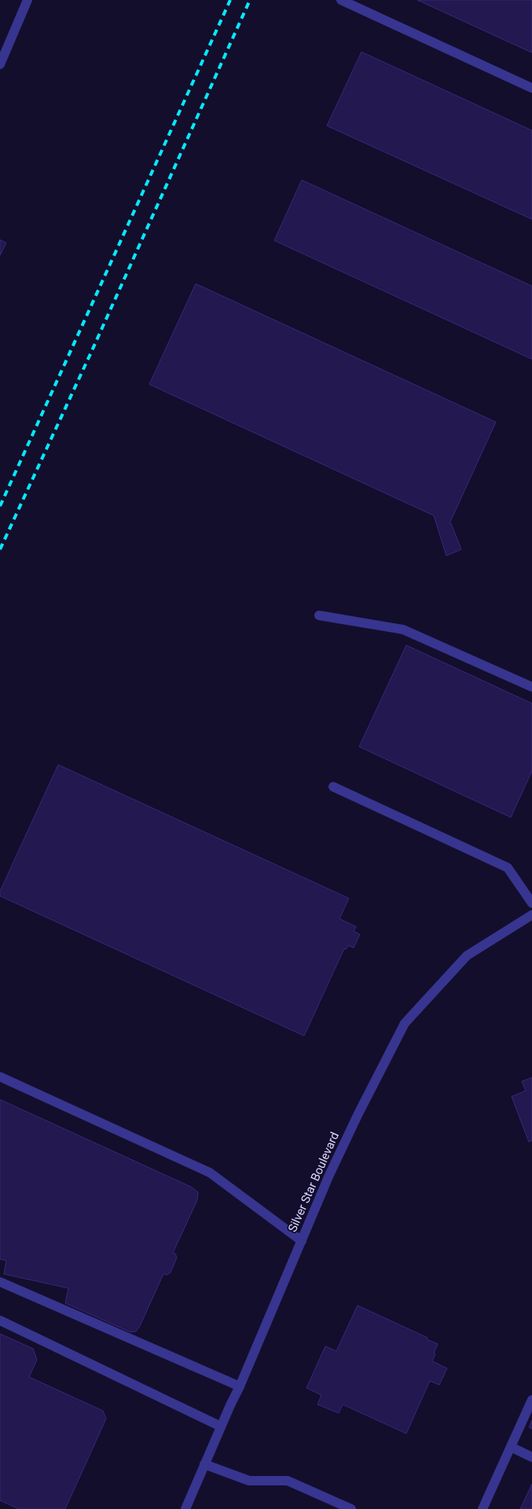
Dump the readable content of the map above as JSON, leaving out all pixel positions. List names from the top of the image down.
{
  "streets": {
    "street": ["Silver Star Boulevard"]
  }
}
